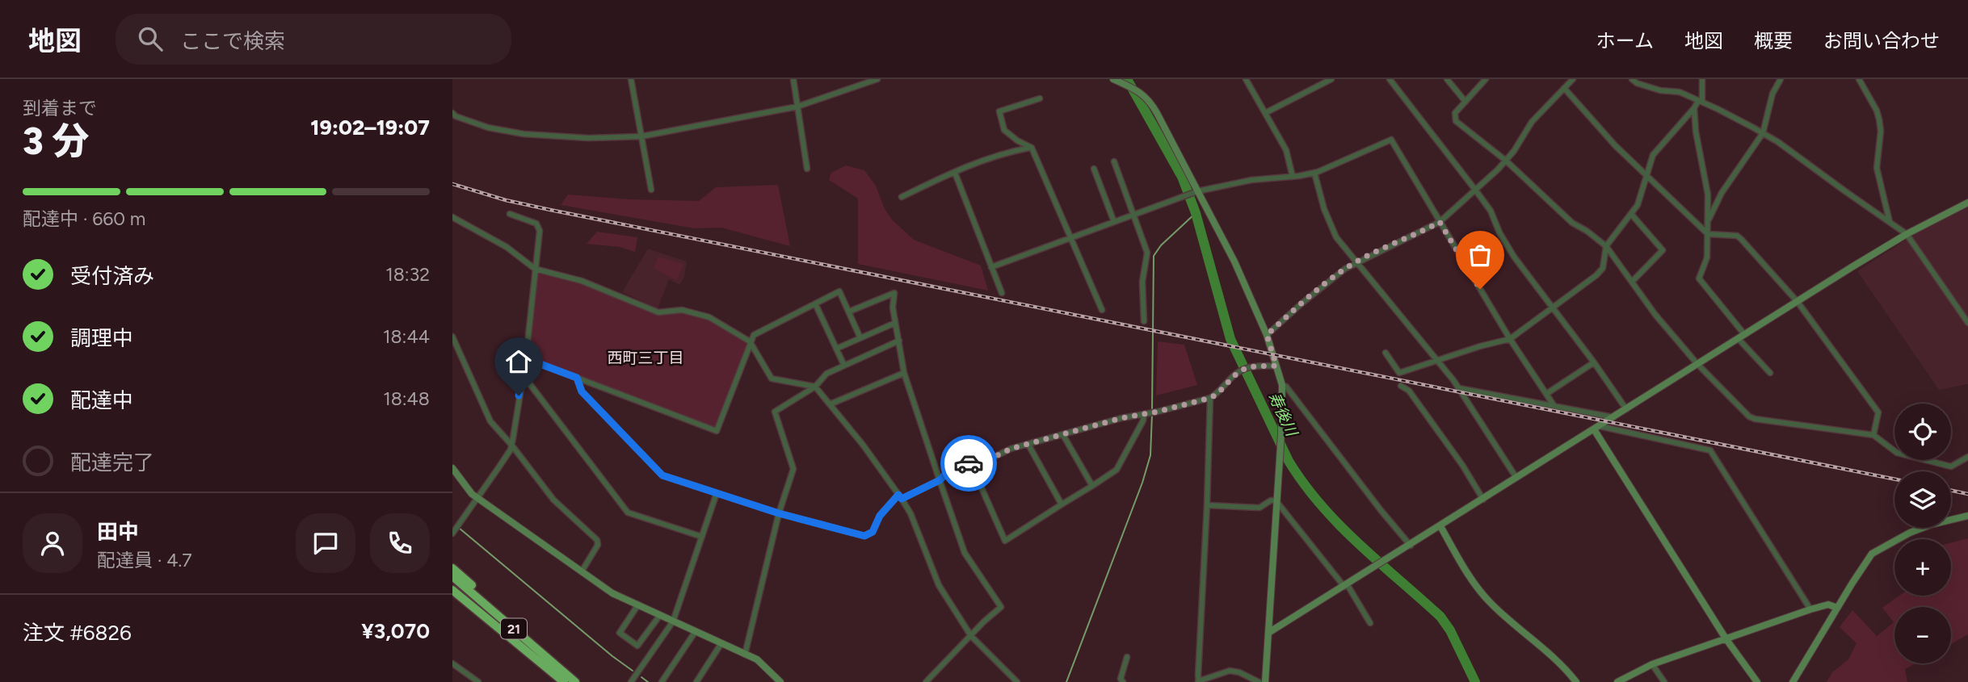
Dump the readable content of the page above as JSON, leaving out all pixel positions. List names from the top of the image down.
{
  "streets": {
    "highway": ["21"]
  },
  "districts": ["西町三丁目"],
  "water": ["寿後川"],
  "page": {
    "header": "地図",
    "search": "ここで検索",
    "nav": [
      "ホーム",
      "地図",
      "概要",
      "お問い合わせ"
    ],
    "heading": ["3 分", "到着まで", "19:02–19:07"],
    "panel": [
      "田中",
      "配達員 · 4.7",
      "注文 #6826",
      "¥3,070"
    ],
    "bar": "配達中 · 660 m",
    "list": [
      ["受付済み", "18:32"],
      ["調理中", "18:44"],
      ["配達中", "18:48"],
      "配達完了"
    ],
    "map_buttons": ["+", "−"]
  }
}
